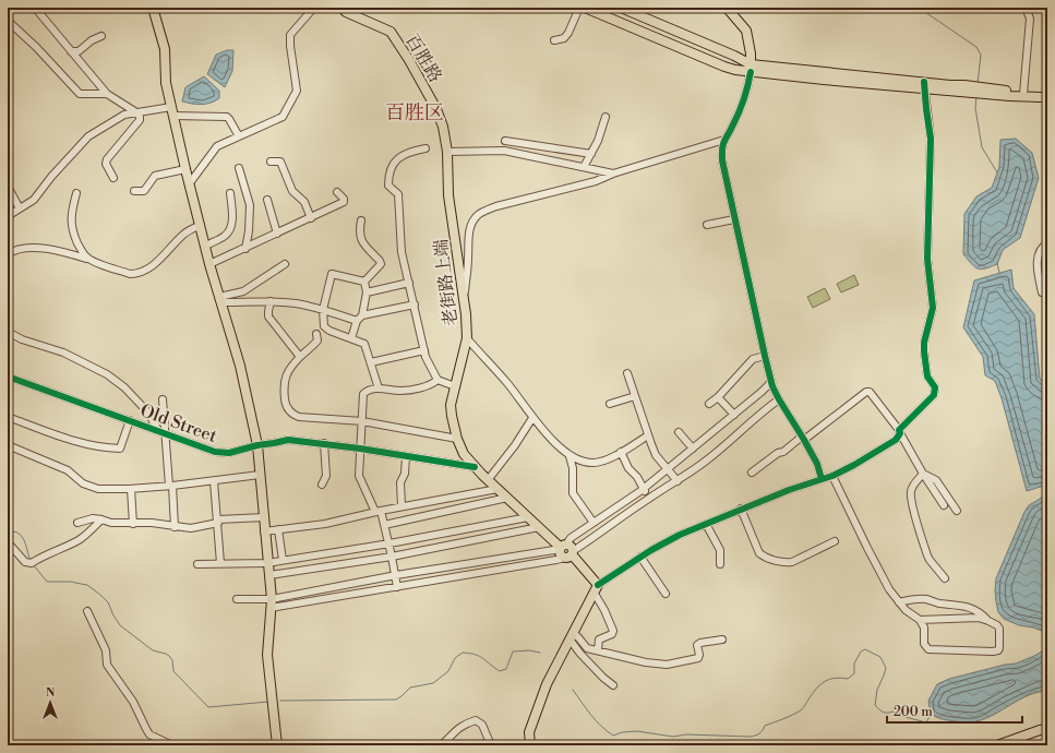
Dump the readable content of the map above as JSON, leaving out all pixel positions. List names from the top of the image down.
{
  "streets": {
    "main road": ["百胜路", "老街路上端"],
    "street": ["Old Street"]
  },
  "crossings": [
    ["百胜路", "老街路上端"],
    ["老街路上端", "Old Street"]
  ],
  "districts": ["百胜区"],
  "scale_bar": "200 m",
  "north": "top"
}
